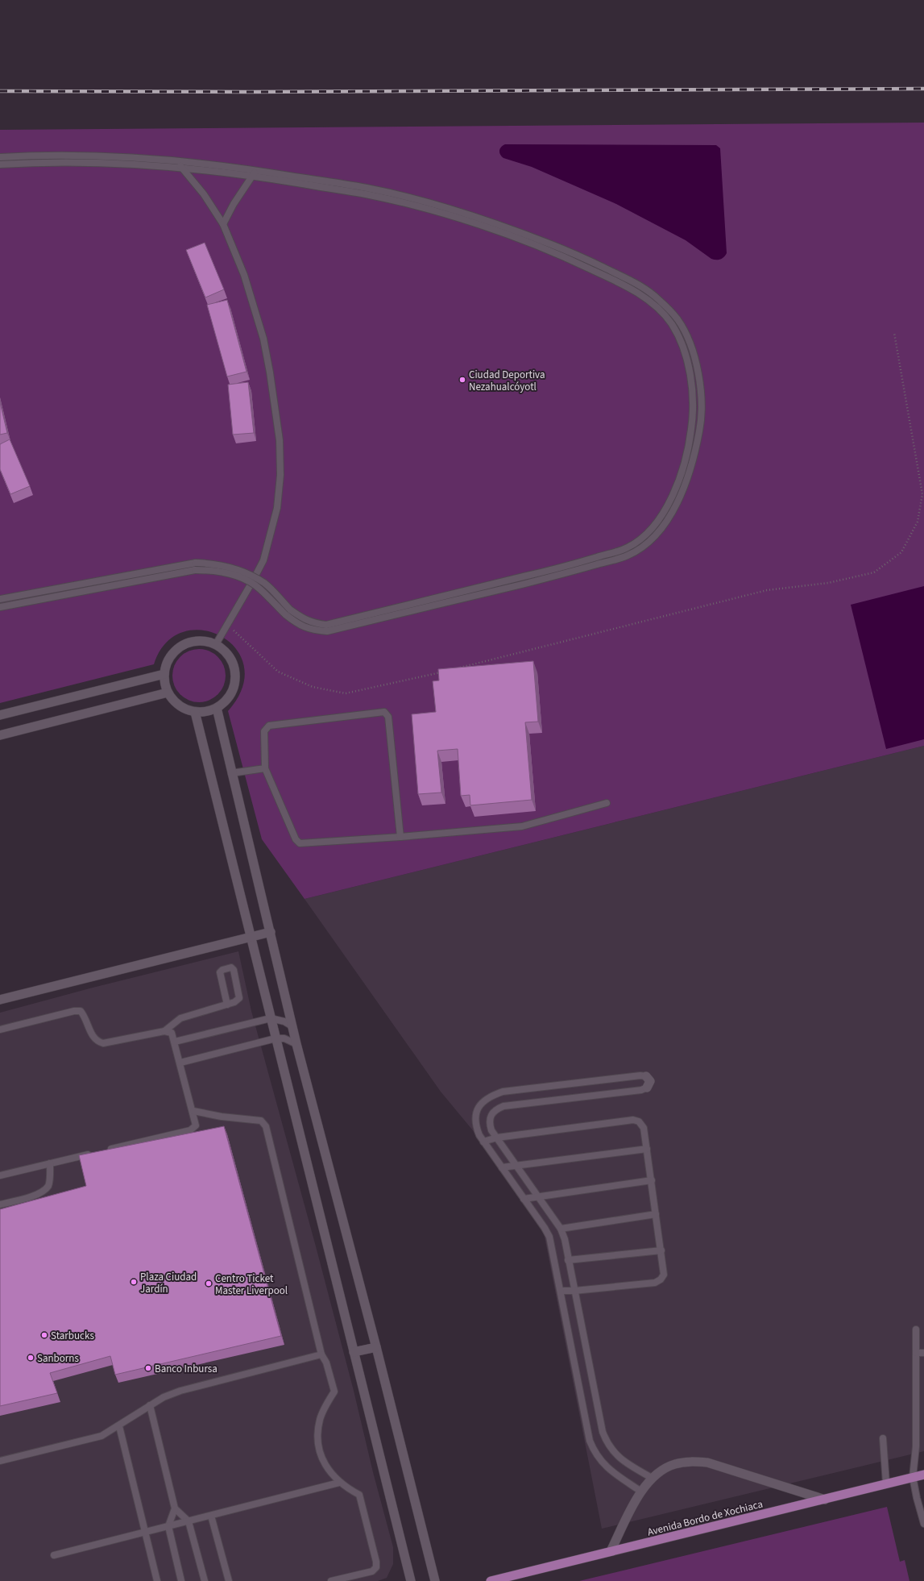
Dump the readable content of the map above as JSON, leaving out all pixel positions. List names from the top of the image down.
{
  "streets": {
    "main road": ["Avenida Bordo de Xochiaca"]
  },
  "places": [
    "Ciudad Deportiva Nezahualcóyotl",
    "Plaza Ciudad Jardín",
    "Centro Ticket Master Liverpool",
    "Starbucks",
    "Sanborns",
    "Banco Inbursa"
  ]
}
